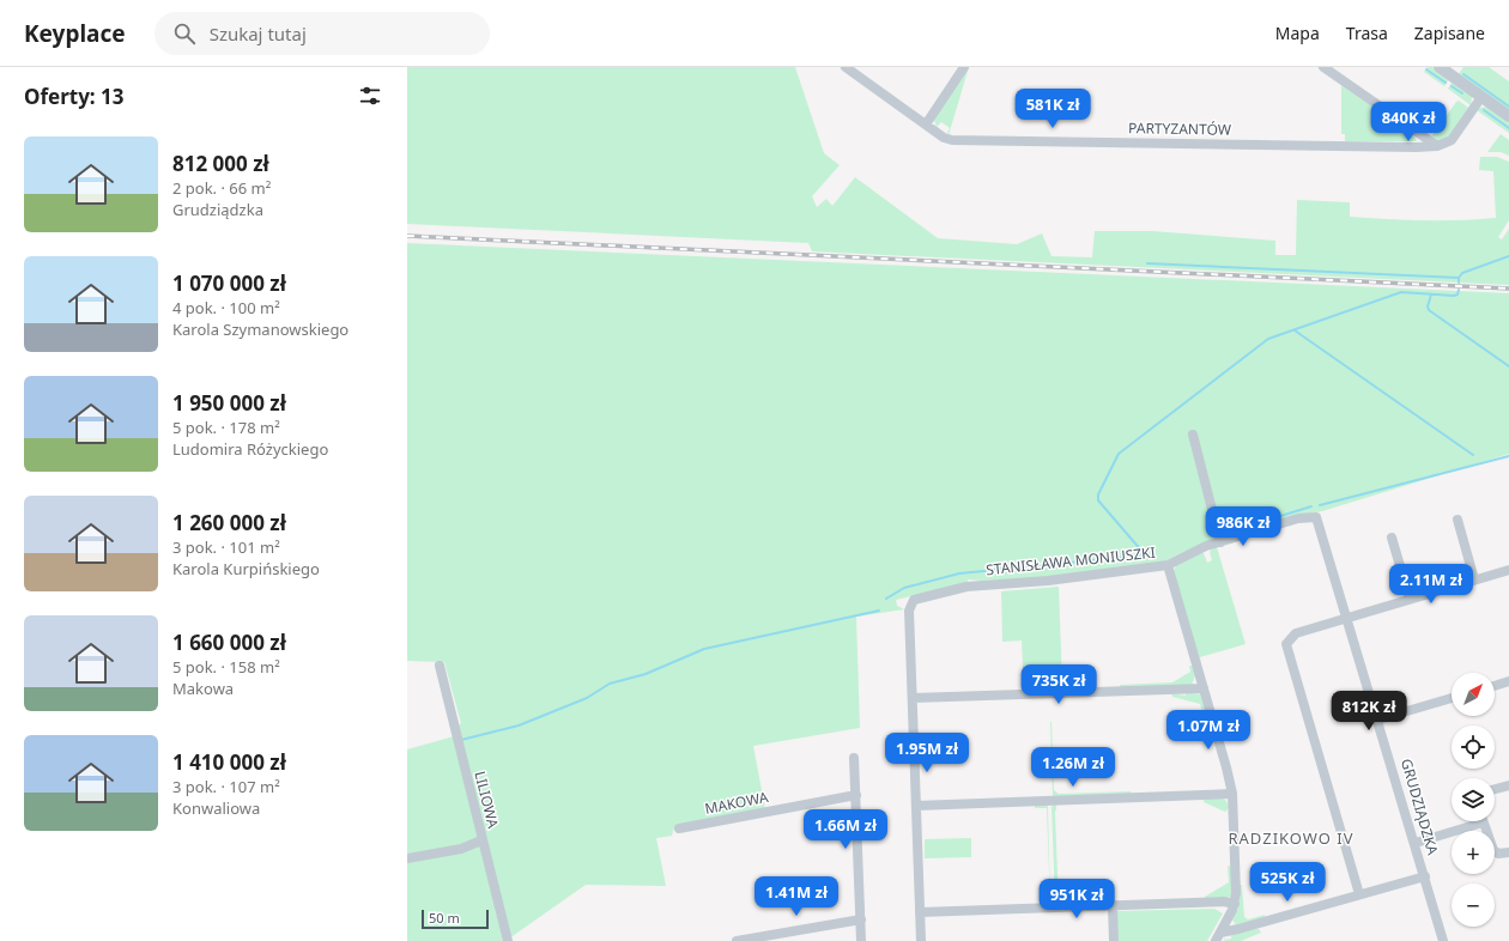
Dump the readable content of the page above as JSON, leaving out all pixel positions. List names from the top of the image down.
{
  "streets": {
    "street": [
      "PARTYZANTÓW",
      "STANISŁAWA MONIUSZKI",
      "LILIOWA",
      "MAKOWA",
      "GRUDZIĄDZKA"
    ]
  },
  "crossings": [
    ["STANISŁAWA MONIUSZKI", "GRUDZIĄDZKA"]
  ],
  "districts": ["RADZIKOWO IV"],
  "scale_bar": "50 m",
  "north": "top right",
  "page": {
    "header": "Keyplace",
    "search": "Szukaj tutaj",
    "nav": ["Mapa", "Trasa", "Zapisane"],
    "heading": "Oferty: 13",
    "price": [
      "581K zł",
      "840K zł",
      "986K zł",
      "2.11M zł",
      "735K zł",
      "812K zł",
      "1.07M zł",
      "1.95M zł",
      "1.26M zł",
      "1.66M zł",
      "525K zł",
      "1.41M zł",
      "951K zł"
    ],
    "list": [
      {
        "name": "812 000 zł",
        "note": "2 pok. · 66 m² · Grudziądzka"
      },
      {
        "name": "1 070 000 zł",
        "note": "4 pok. · 100 m² · Karola Szymanowskiego"
      },
      {
        "name": "1 950 000 zł",
        "note": "5 pok. · 178 m² · Ludomira Różyckiego"
      },
      {
        "name": "1 260 000 zł",
        "note": "3 pok. · 101 m² · Karola Kurpińskiego"
      },
      {
        "name": "1 660 000 zł",
        "note": "5 pok. · 158 m² · Makowa"
      },
      {
        "name": "1 410 000 zł",
        "note": "3 pok. · 107 m² · Konwaliowa"
      }
    ],
    "map_buttons": ["+", "−"],
    "scale": "50 m"
  }
}
